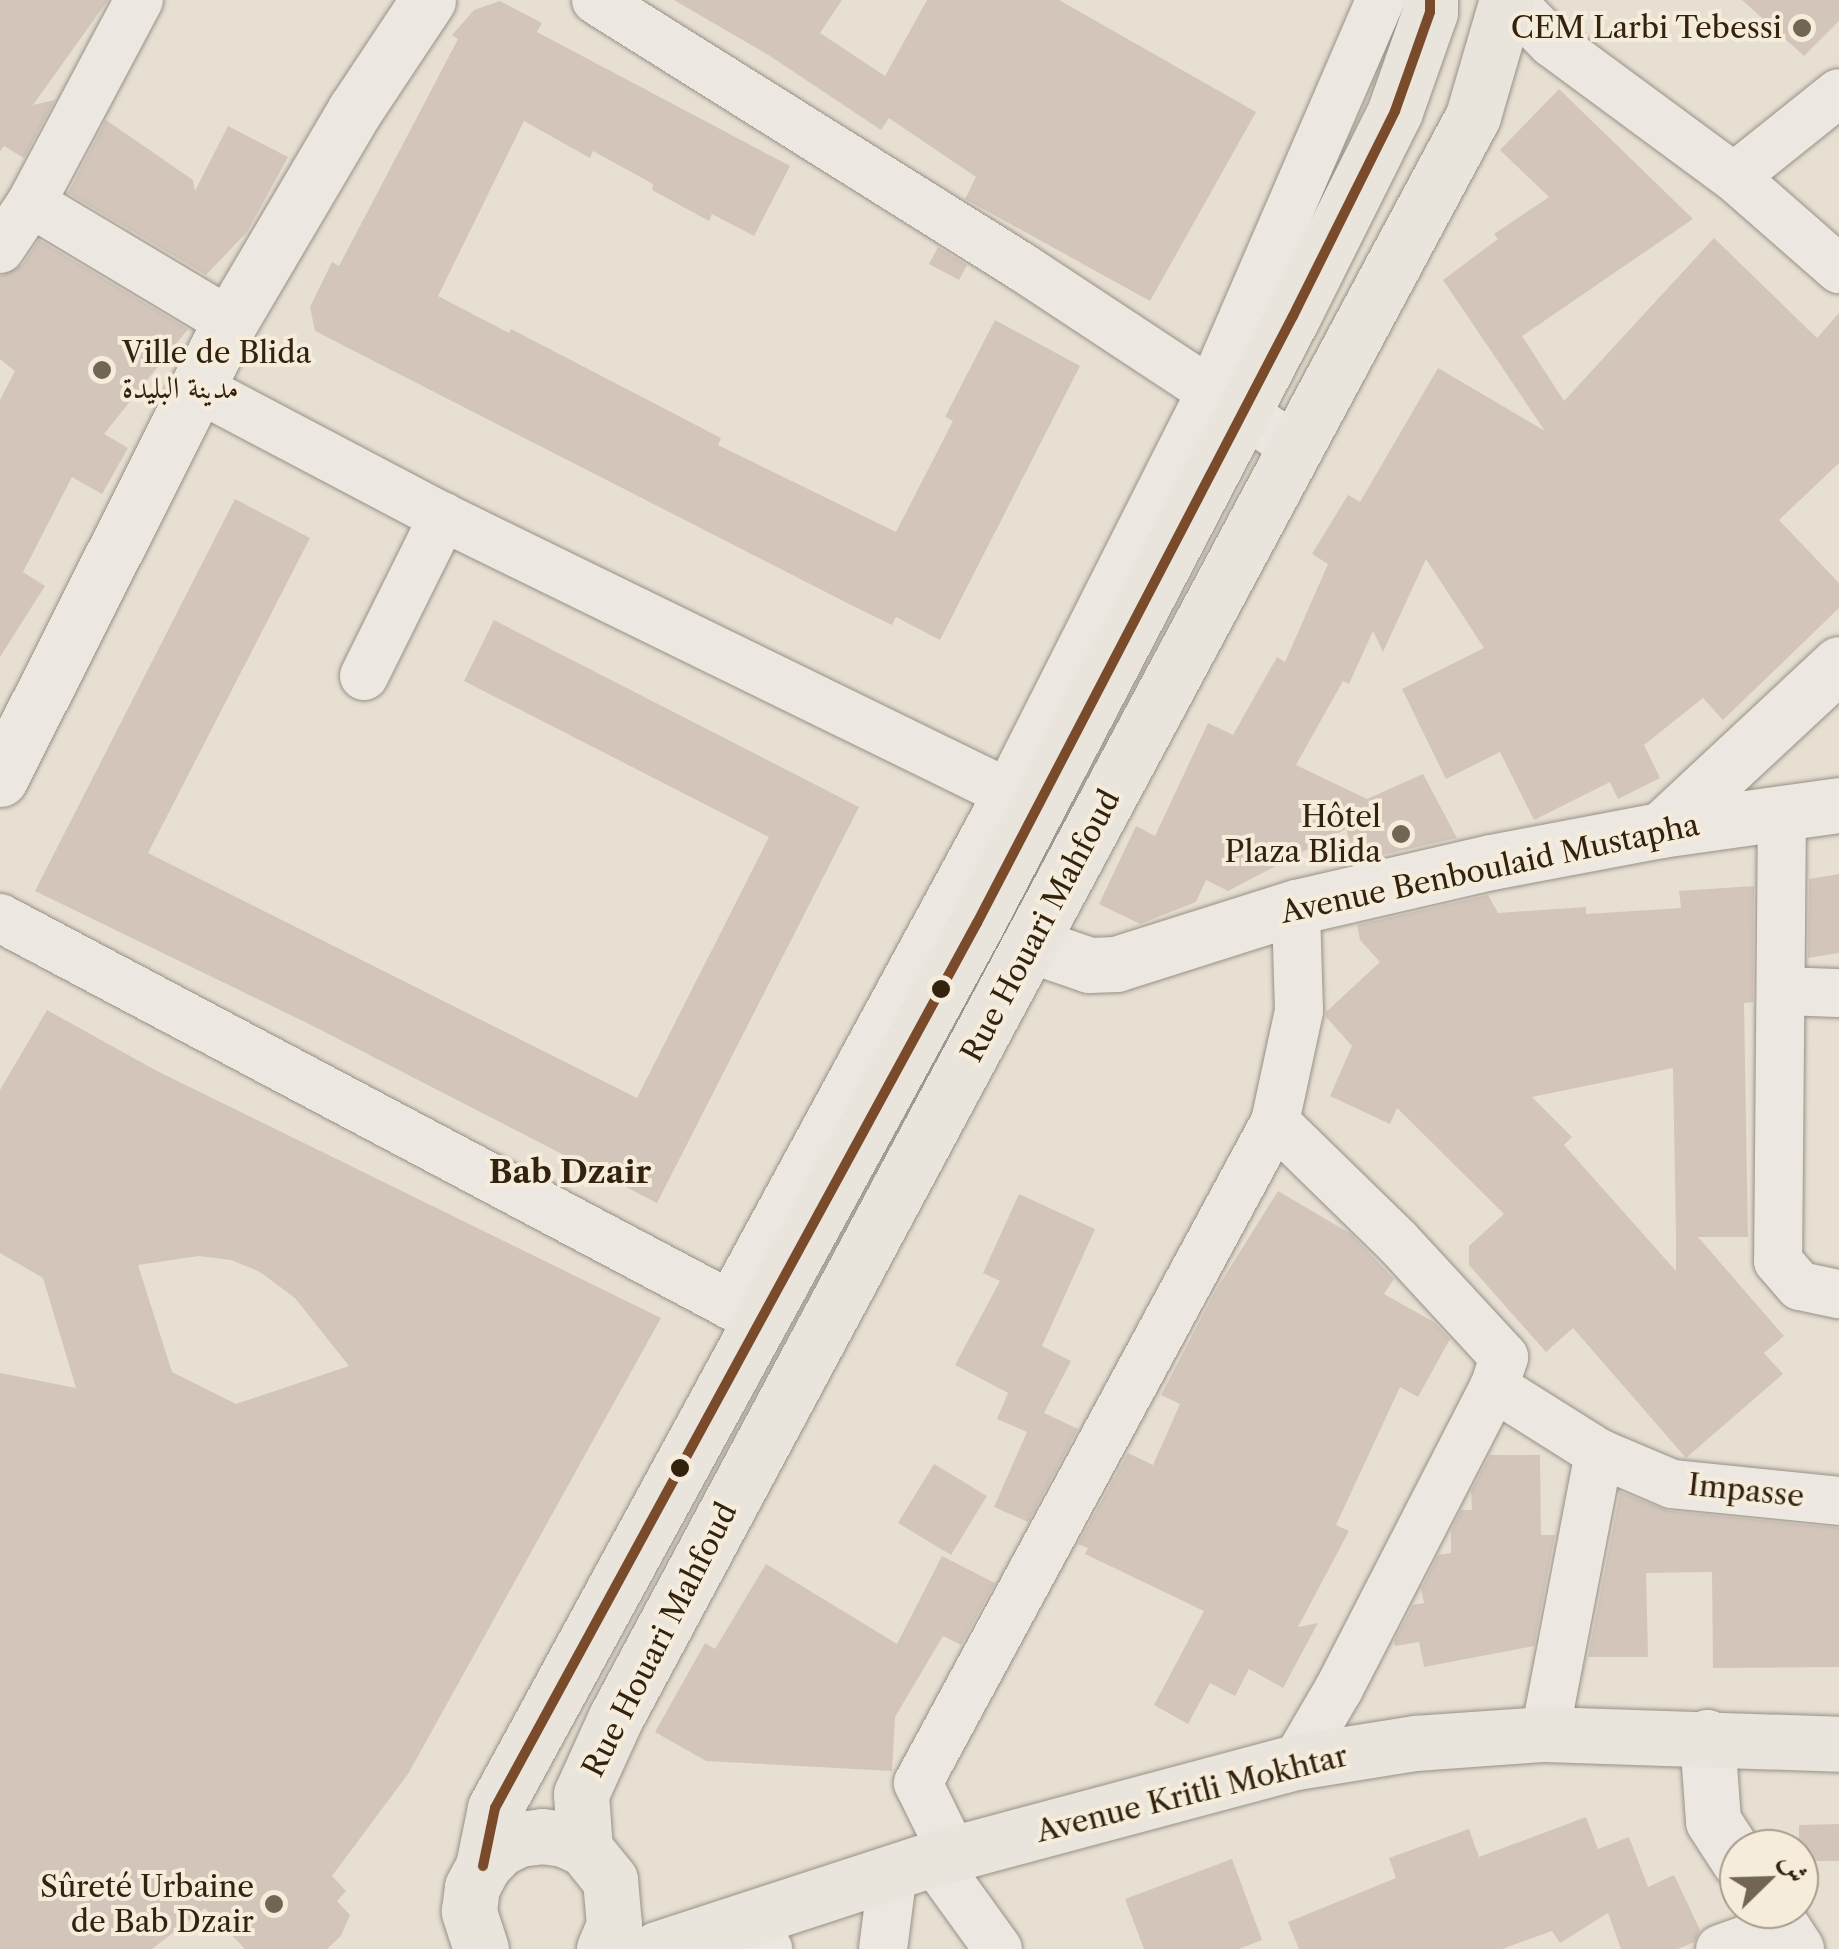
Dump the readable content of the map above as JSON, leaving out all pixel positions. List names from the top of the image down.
{
  "streets": {
    "main road": ["Rue Houari Mahfoud", "Avenue Kritli Mokhtar"],
    "street": ["Avenue Benboulaid Mustapha", "Impasse"]
  },
  "crossings": [
    ["Avenue Benboulaid Mustapha", "Rue Houari Mahfoud"]
  ],
  "districts": ["Bab Dzair"],
  "places": [
    "CEM Larbi Tebessi",
    "Ville de Blida مدينة البليدة",
    "Hôtel Plaza Blida",
    "Sûreté Urbaine de Bab Dzair"
  ],
  "north": "top right"
}
